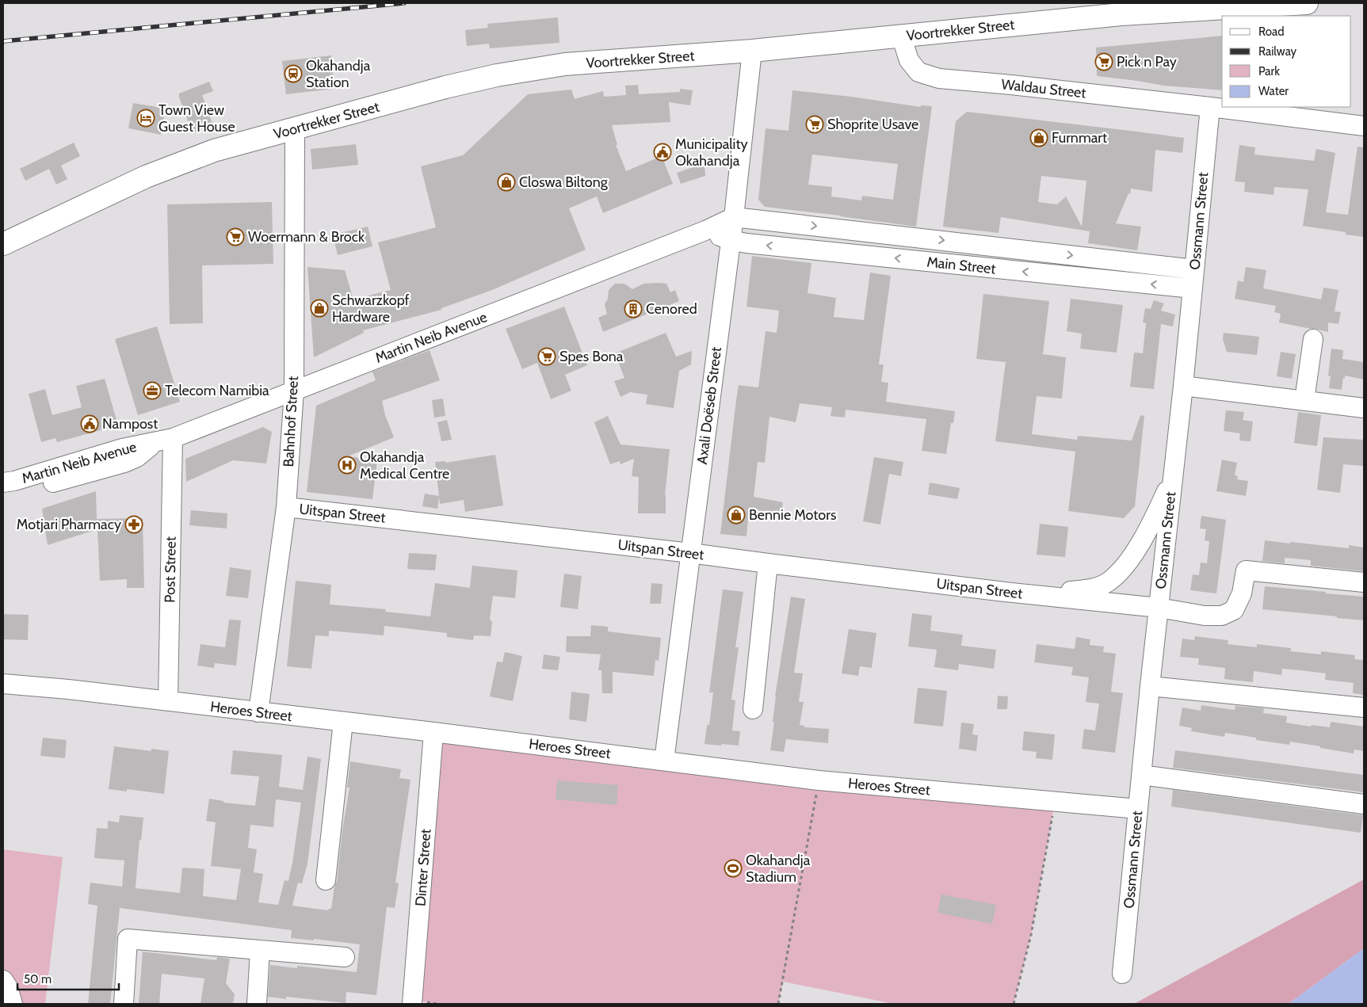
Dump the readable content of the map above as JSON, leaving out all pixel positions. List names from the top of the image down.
{
  "streets": {
    "main road": ["Voortrekker Street"],
    "street": [
      "Waldau Street",
      "Ossmann Street",
      "Main Street",
      "Martin Neib Avenue",
      "Axali Doëseb Street",
      "Bahnhof Street",
      "Uitspan Street",
      "Post Street",
      "Heroes Street",
      "Dinter Street"
    ]
  },
  "crossings": [
    ["Voortrekker Street", "Waldau Street"],
    ["Voortrekker Street", "Axali Doëseb Street"],
    ["Voortrekker Street", "Bahnhof Street"],
    ["Waldau Street", "Ossmann Street"],
    ["Ossmann Street", "Main Street"],
    ["Ossmann Street", "Uitspan Street"],
    ["Ossmann Street", "Heroes Street"],
    ["Main Street", "Martin Neib Avenue"],
    ["Main Street", "Axali Doëseb Street"],
    ["Martin Neib Avenue", "Axali Doëseb Street"],
    ["Martin Neib Avenue", "Bahnhof Street"],
    ["Martin Neib Avenue", "Post Street"],
    ["Axali Doëseb Street", "Uitspan Street"],
    ["Axali Doëseb Street", "Heroes Street"],
    ["Bahnhof Street", "Uitspan Street"],
    ["Bahnhof Street", "Heroes Street"],
    ["Post Street", "Heroes Street"],
    ["Heroes Street", "Dinter Street"]
  ],
  "places": {
    "supermarket": [
      "Pick n Pay",
      "Shoprite Usave",
      "Woermann & Brock",
      "Spes Bona"
    ],
    "station": ["Okahandja Station"],
    "hotel": ["Town View Guest House"],
    "shop": [
      "Furnmart",
      "Closwa Biltong",
      "Schwarzkopf Hardware",
      "Bennie Motors"
    ],
    "public building": ["Municipality Okahandja", "Nampost"],
    "building": ["Cenored"],
    "office": ["Telecom Namibia"],
    "hospital": ["Okahandja Medical Centre"],
    "pharmacy": ["Motjari Pharmacy"],
    "sports": ["Okahandja Stadium"]
  },
  "legend": [
    "Road",
    "Railway",
    "Park",
    "Water"
  ],
  "scale_bar": "50 m"
}
